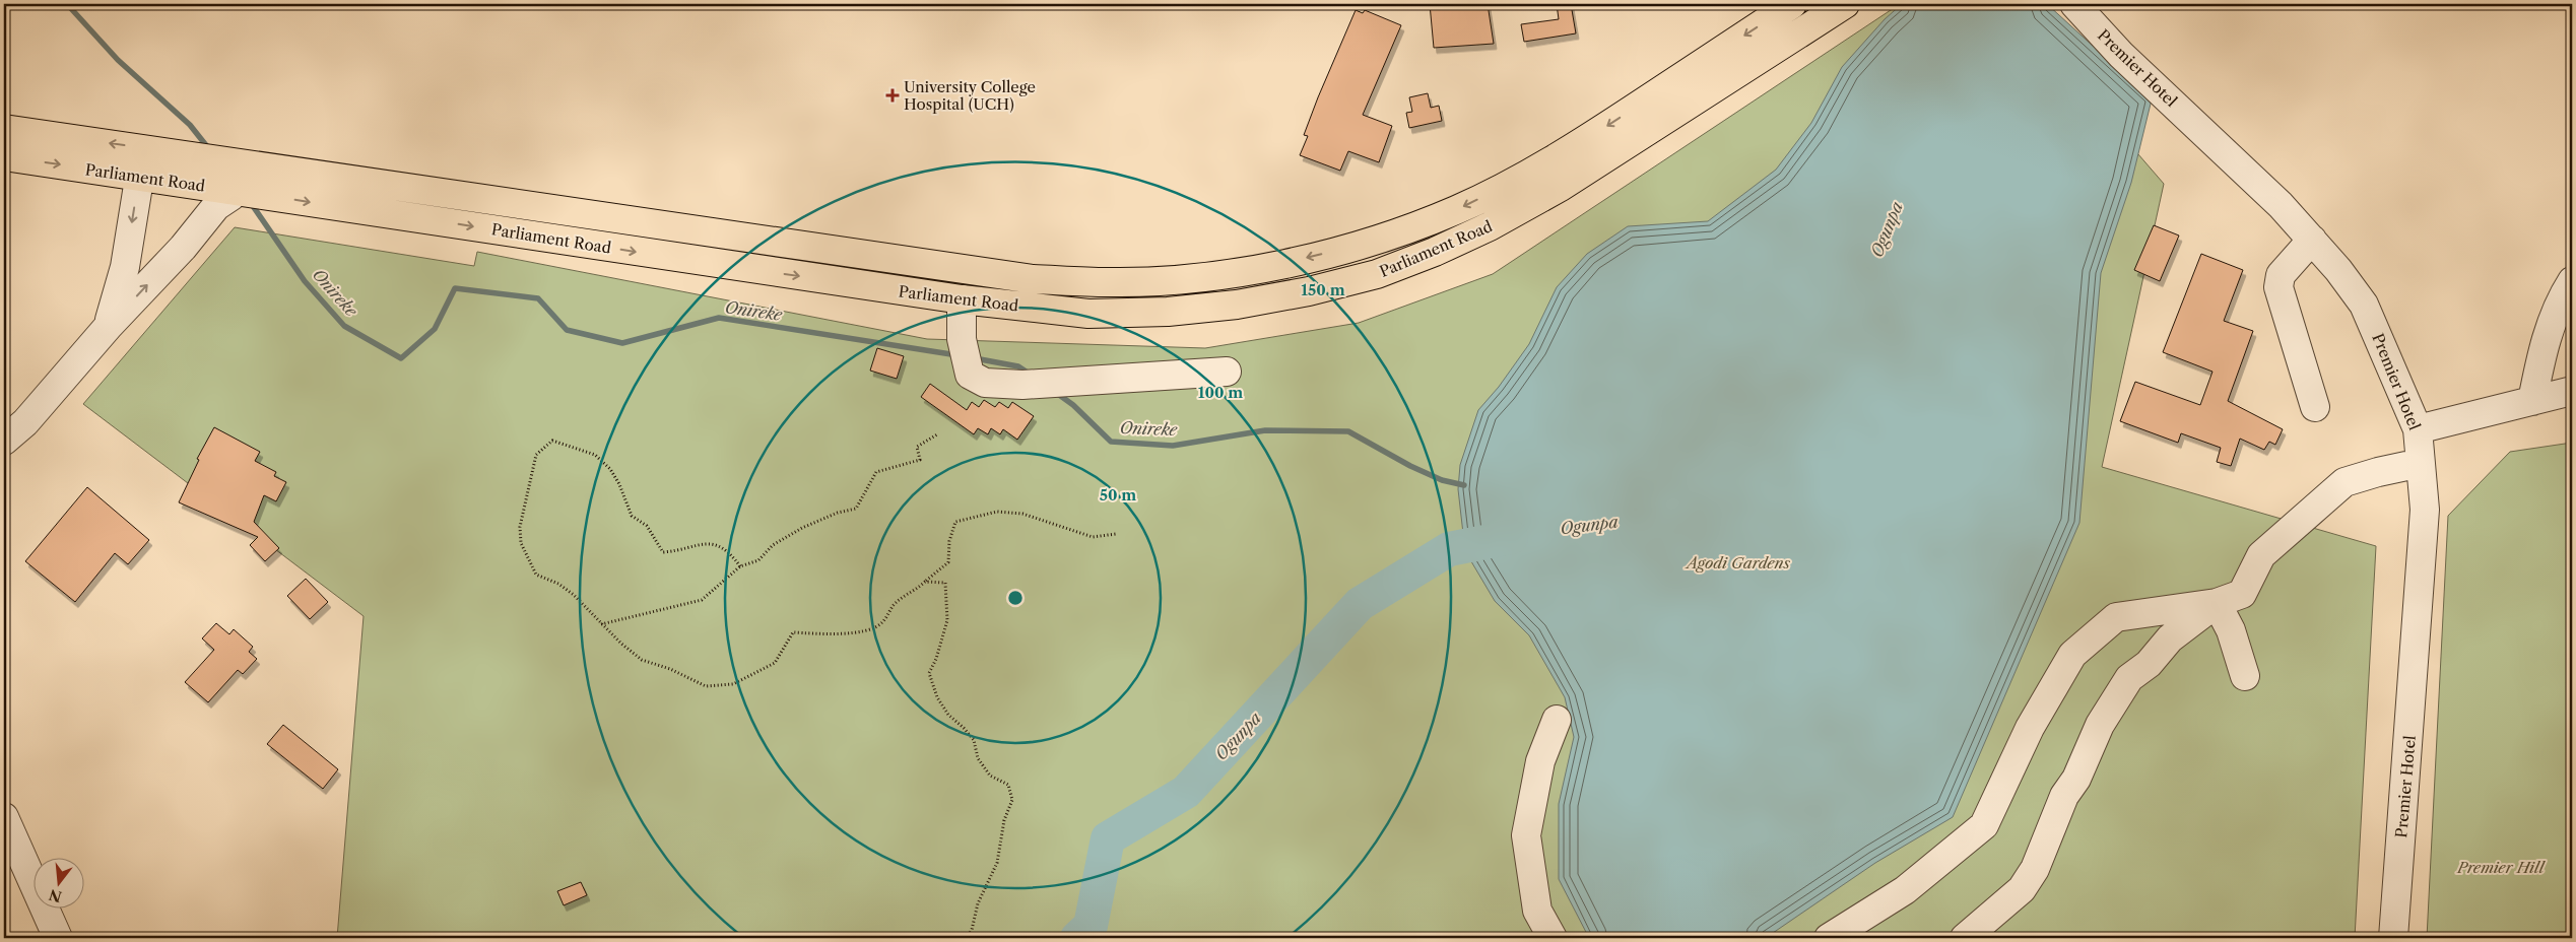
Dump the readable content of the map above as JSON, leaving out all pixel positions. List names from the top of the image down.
{
  "streets": {
    "main road": ["Parliament Road"],
    "street": ["Premier Hotel"]
  },
  "water": ["Ogunpa", "Onireke"],
  "parks": ["Agodi Gardens", "Premier Hill"],
  "places": {
    "health": ["University College Hospital (UCH)"]
  },
  "north": "bottom",
  "rings": ["150 m", "100 m", "50 m"]
}
